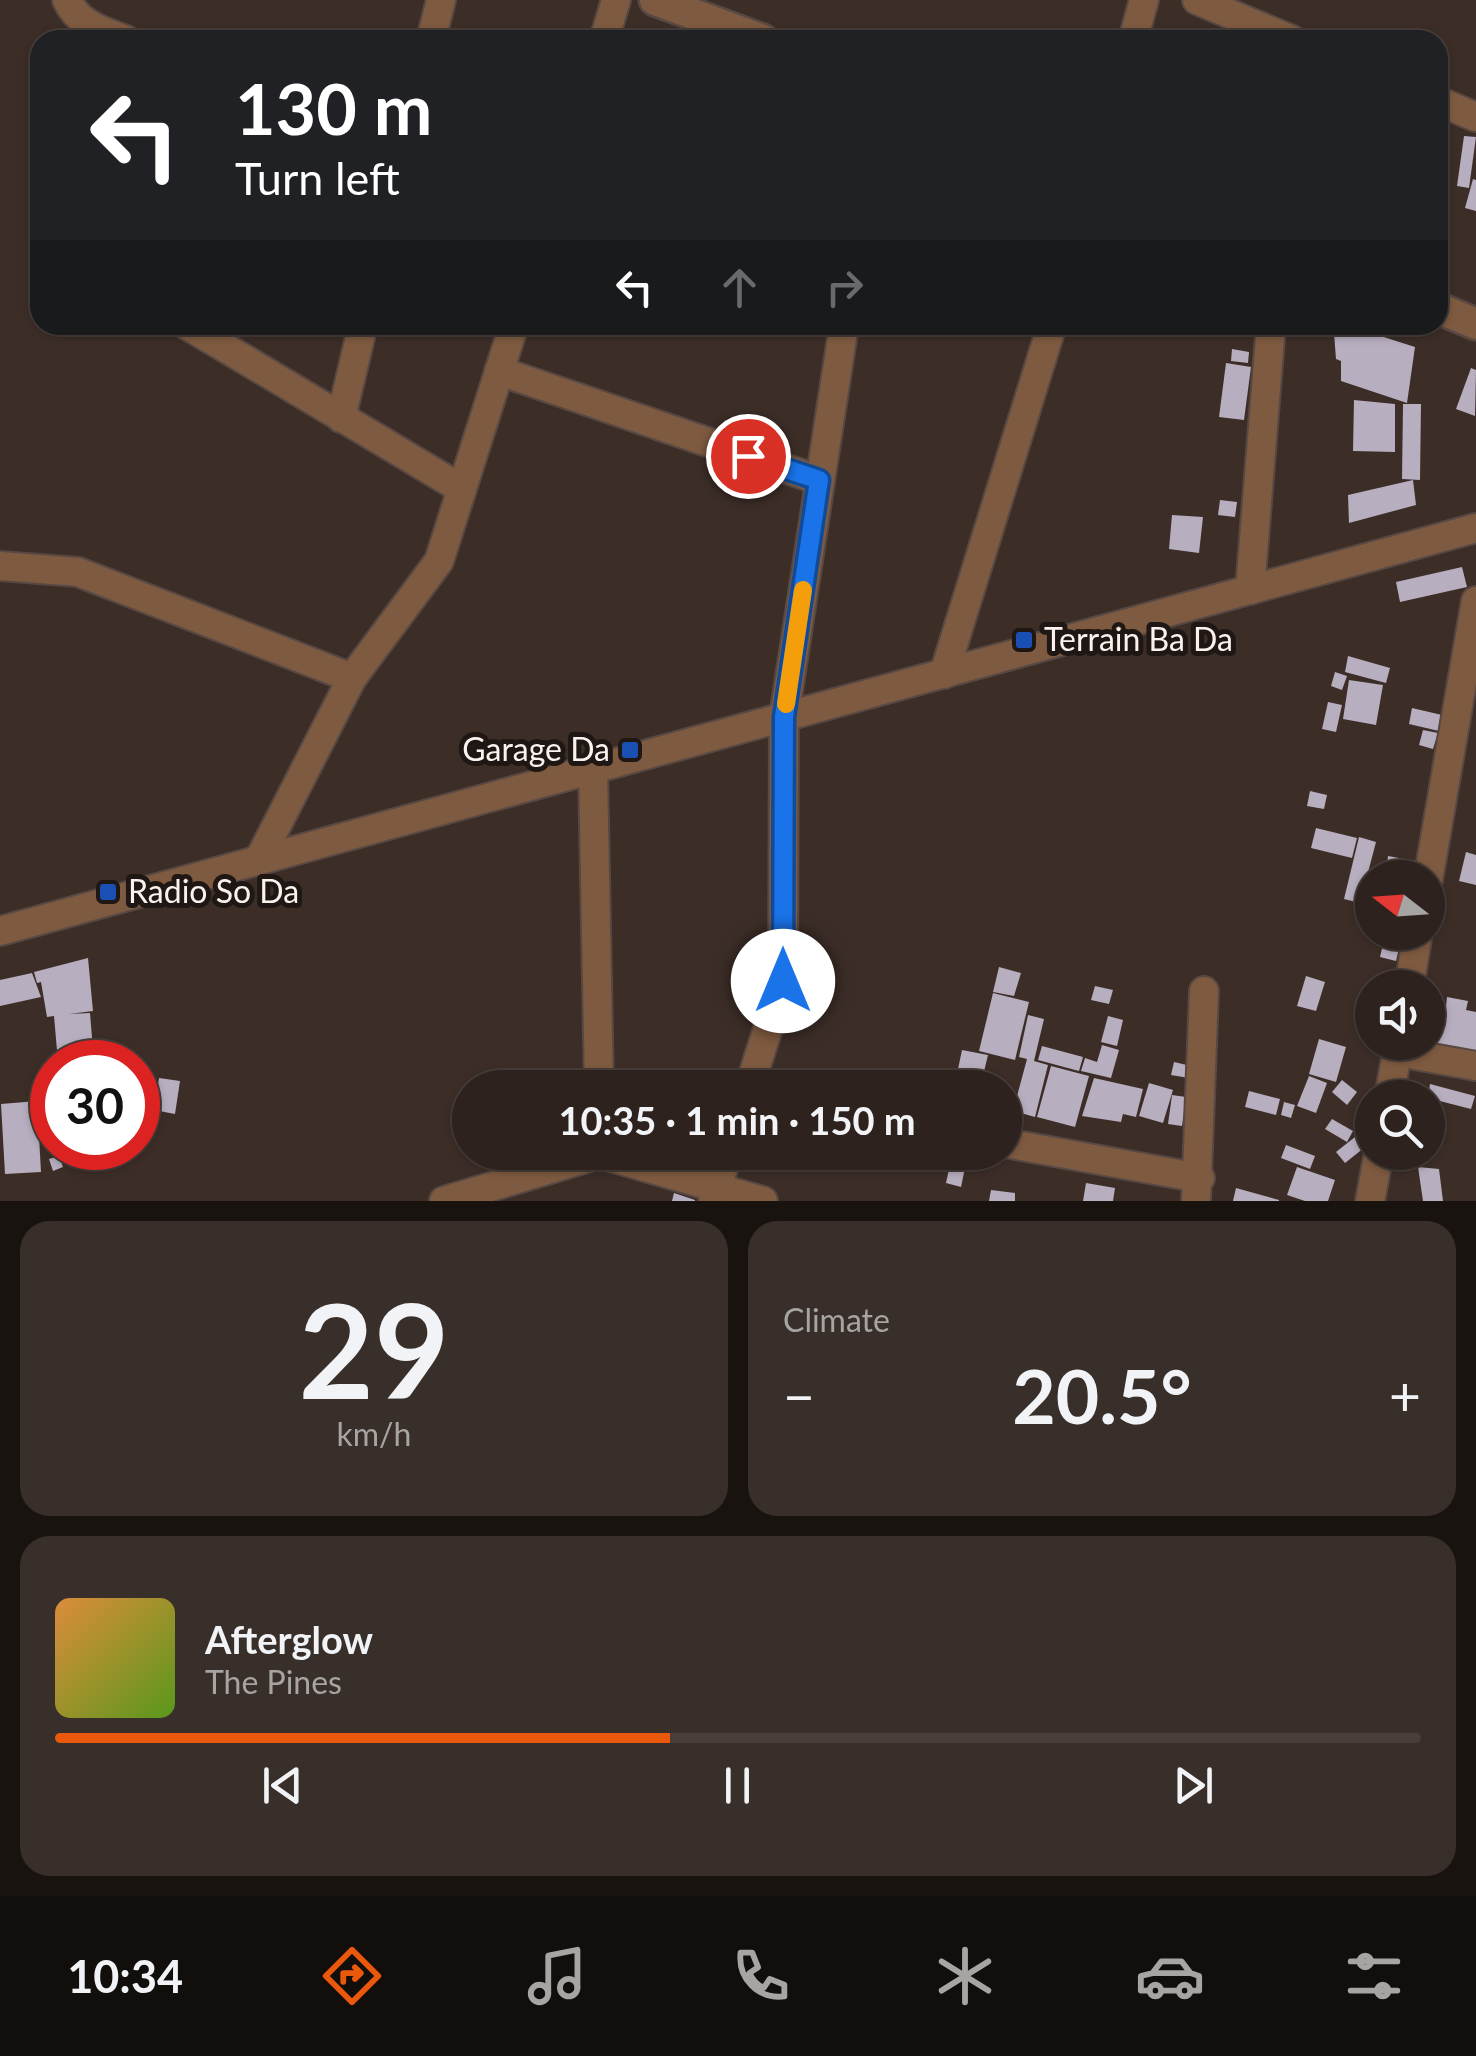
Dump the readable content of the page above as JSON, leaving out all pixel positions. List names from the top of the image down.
{
  "places": {
    "transit": ["Terrain Ba Da", "Garage Da", "Radio So Da"]
  },
  "north": "left",
  "page": {
    "turn": ["130 m", "Turn left"],
    "limit": "30",
    "trip": "10:35 · 1 min · 150 m",
    "tile": [
      ["29", "km/h"],
      "Climate"
    ],
    "heat": ["−", "20.5°", "+"],
    "song": ["Afterglow", "The Pines"],
    "tabs": "10:34"
  }
}
